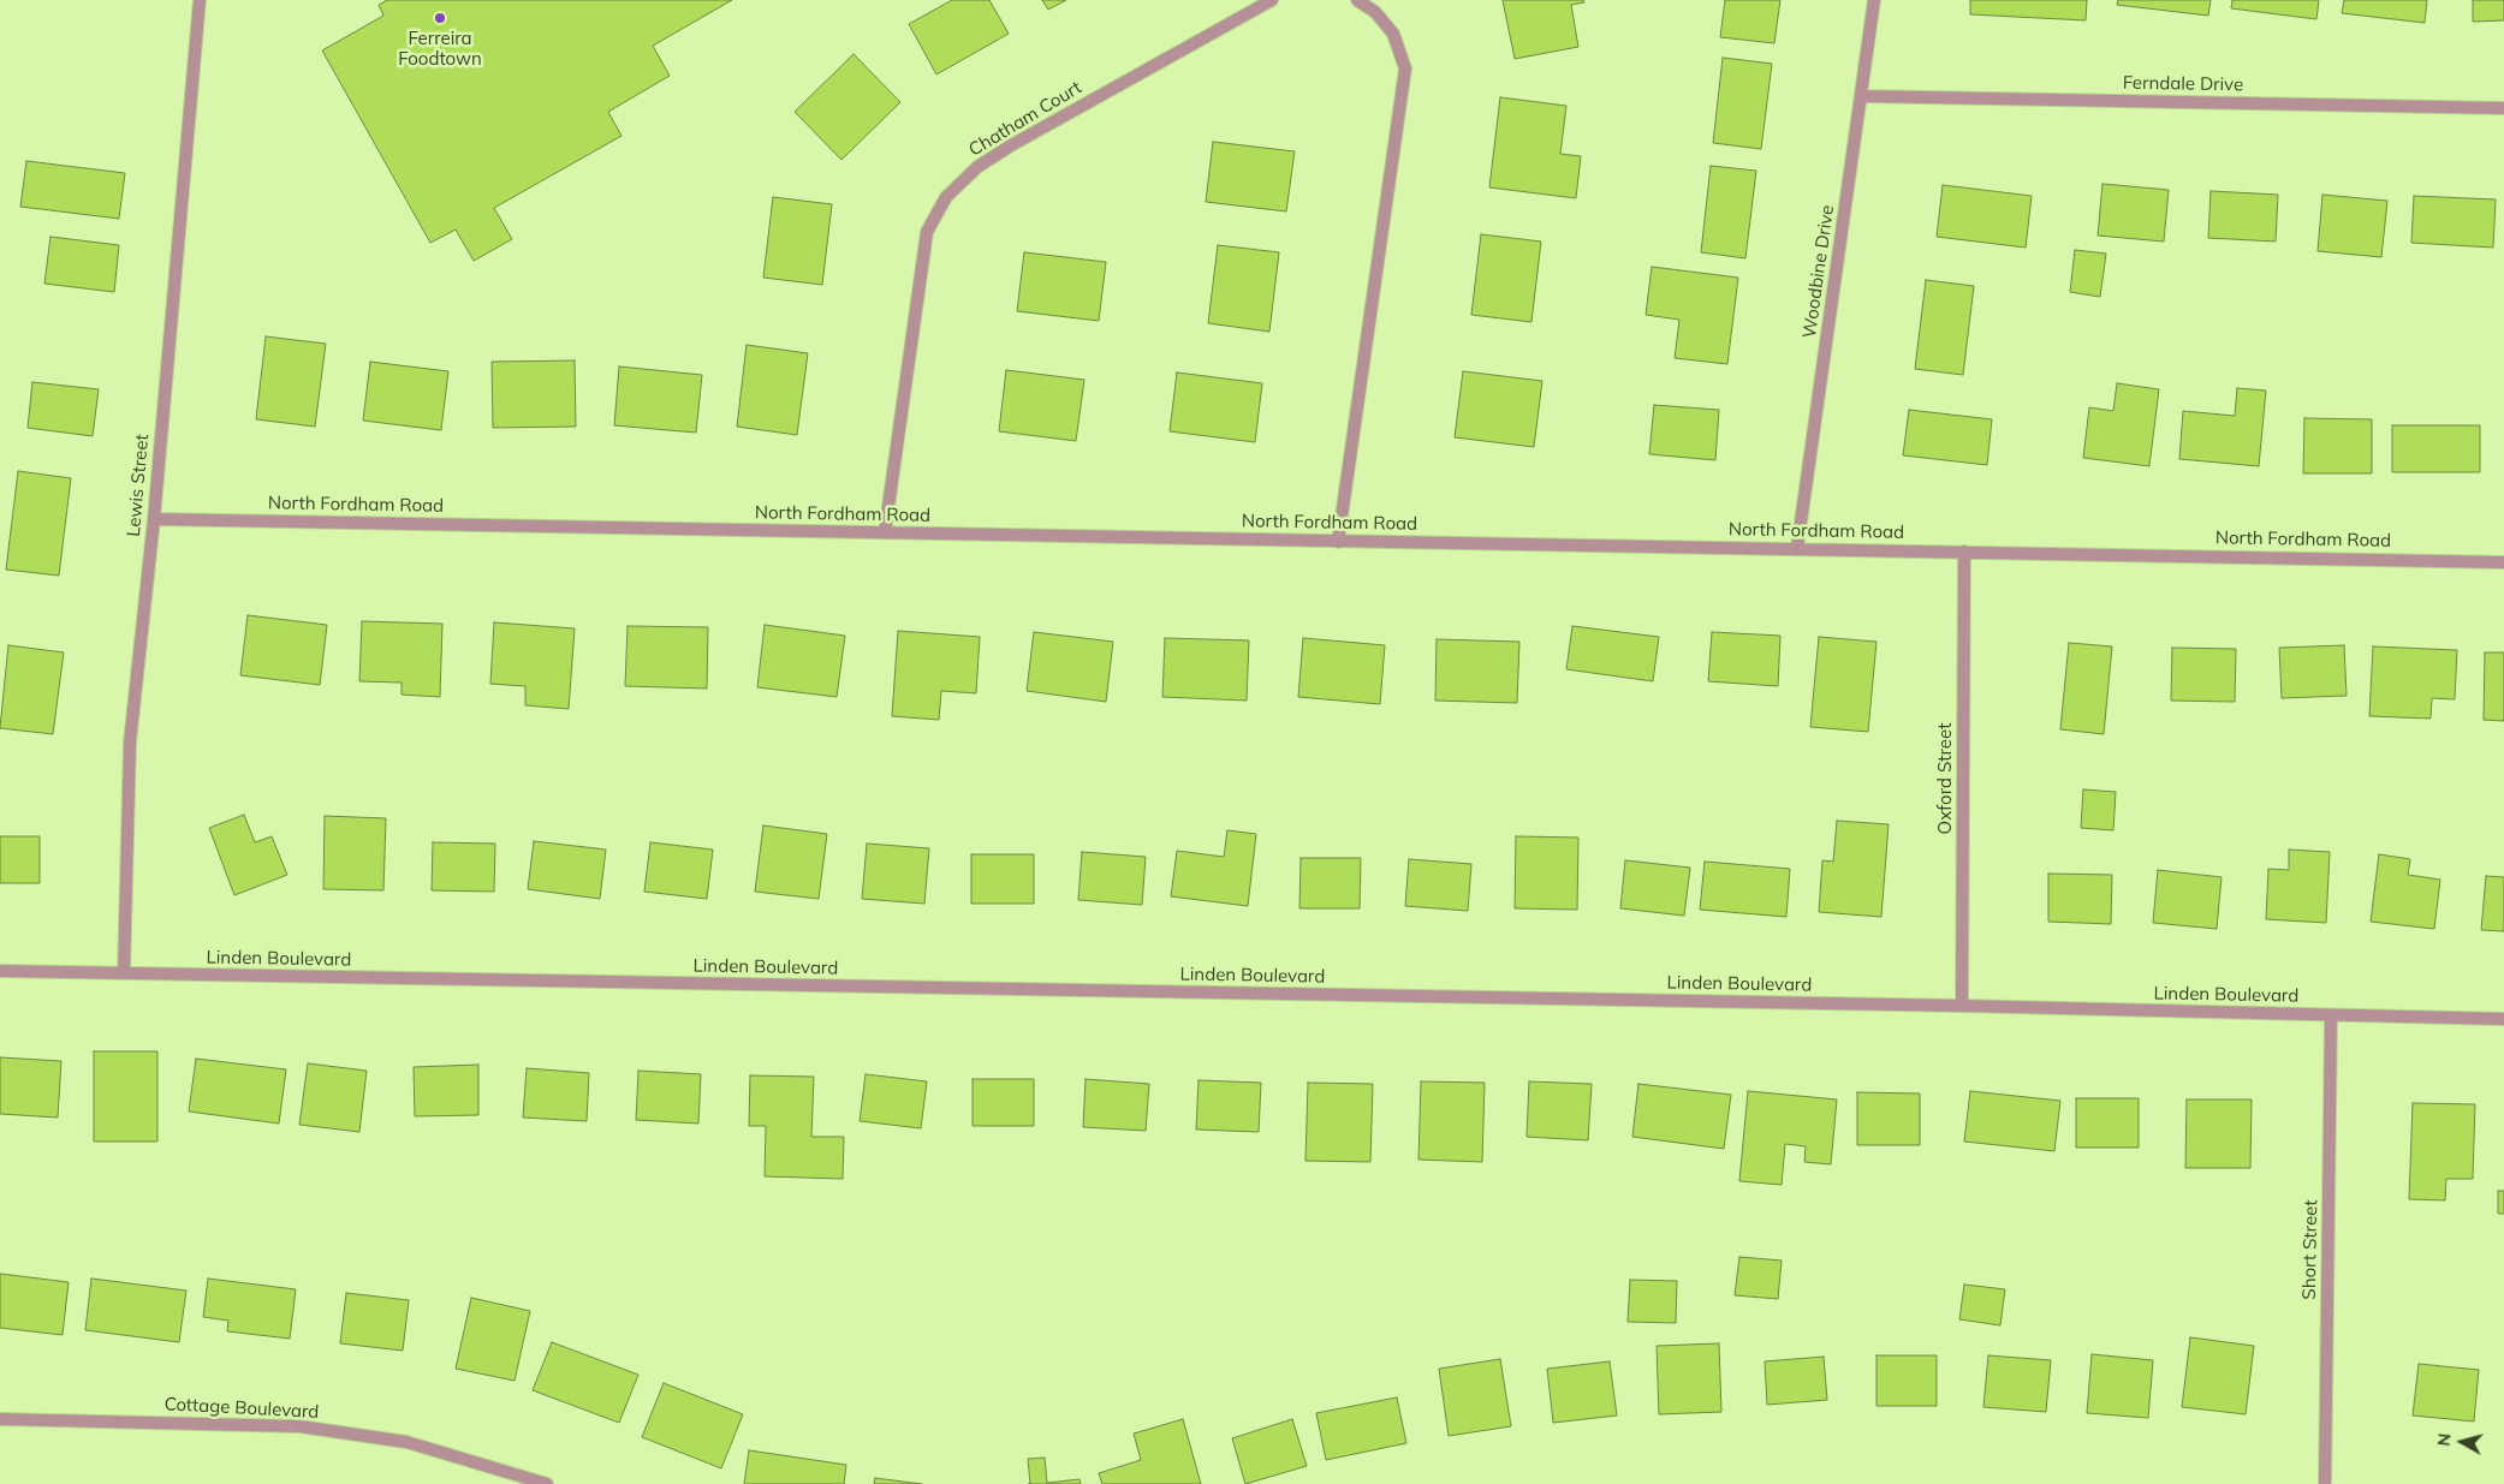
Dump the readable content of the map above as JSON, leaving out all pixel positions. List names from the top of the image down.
{
  "streets": {
    "street": [
      "Ferndale Drive",
      "Chatham Court",
      "Woodbine Drive",
      "Lewis Street",
      "North Fordham Road",
      "Oxford Street",
      "Linden Boulevard",
      "Short Street",
      "Cottage Boulevard"
    ]
  },
  "crossings": [
    ["Ferndale Drive", "Woodbine Drive"],
    ["Chatham Court", "North Fordham Road"],
    ["Woodbine Drive", "North Fordham Road"],
    ["Lewis Street", "North Fordham Road"],
    ["Lewis Street", "Linden Boulevard"],
    ["North Fordham Road", "Oxford Street"],
    ["Oxford Street", "Linden Boulevard"],
    ["Linden Boulevard", "Short Street"]
  ],
  "places": ["Ferreira Foodtown"],
  "north": "left"
}
